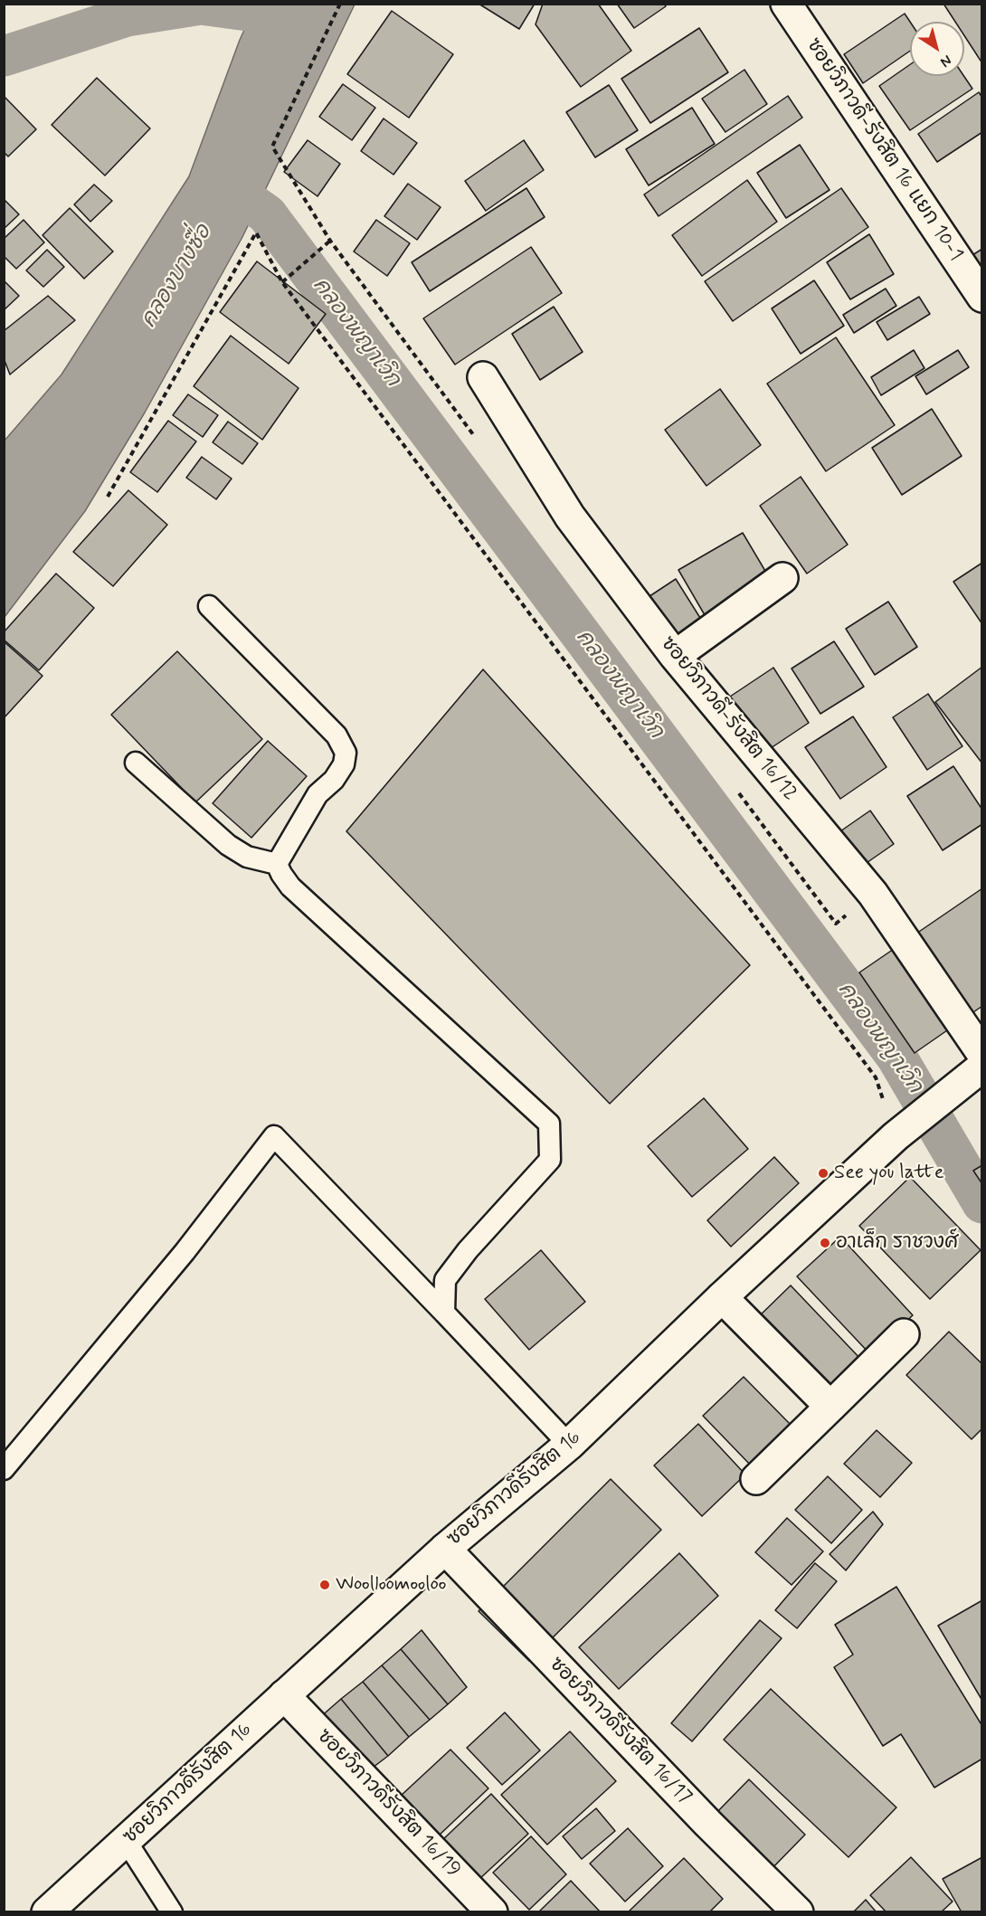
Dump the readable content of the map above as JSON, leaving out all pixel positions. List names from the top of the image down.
{
  "streets": {
    "street": [
      "ซอยวิภาวดี-รังสิต 16 แยก 10-1",
      "ซอยวิภาวดี-รังสิต 16/12",
      "ซอยวิภาวดีรังสิต 16",
      "ซอยวิภาวดีรังสิต 16/17",
      "ซอยวิภาวดีรังสิต 16/19"
    ]
  },
  "crossings": [
    ["ซอยวิภาวดีรังสิต 16", "ซอยวิภาวดีรังสิต 16/17"],
    ["ซอยวิภาวดีรังสิต 16", "ซอยวิภาวดีรังสิต 16/19"]
  ],
  "water": ["คลองบางซื่อ", "คลองพญาเวิก"],
  "places": ["See you latte", "อาเล็ก ราชวงศ์", "Woolloomooloo"],
  "north": "bottom right"
}
